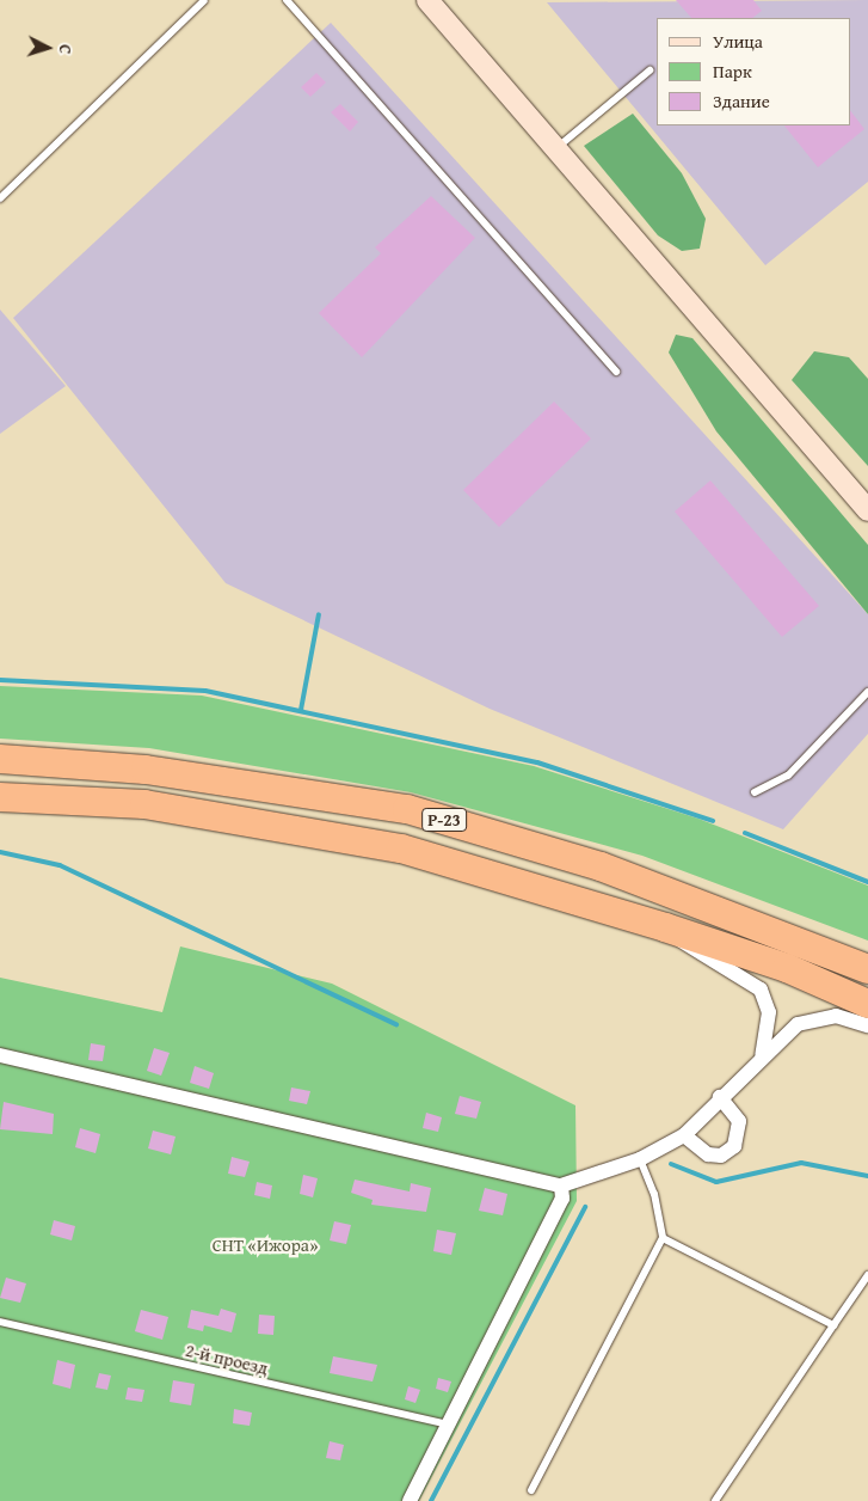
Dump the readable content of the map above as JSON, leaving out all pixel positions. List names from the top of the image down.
{
  "streets": {
    "highway": ["Р-23"],
    "lane": ["2-й проезд"]
  },
  "parks": ["СНТ «Ижора»"],
  "legend": ["Улица", "Парк", "Здание"],
  "north": "right"
}
